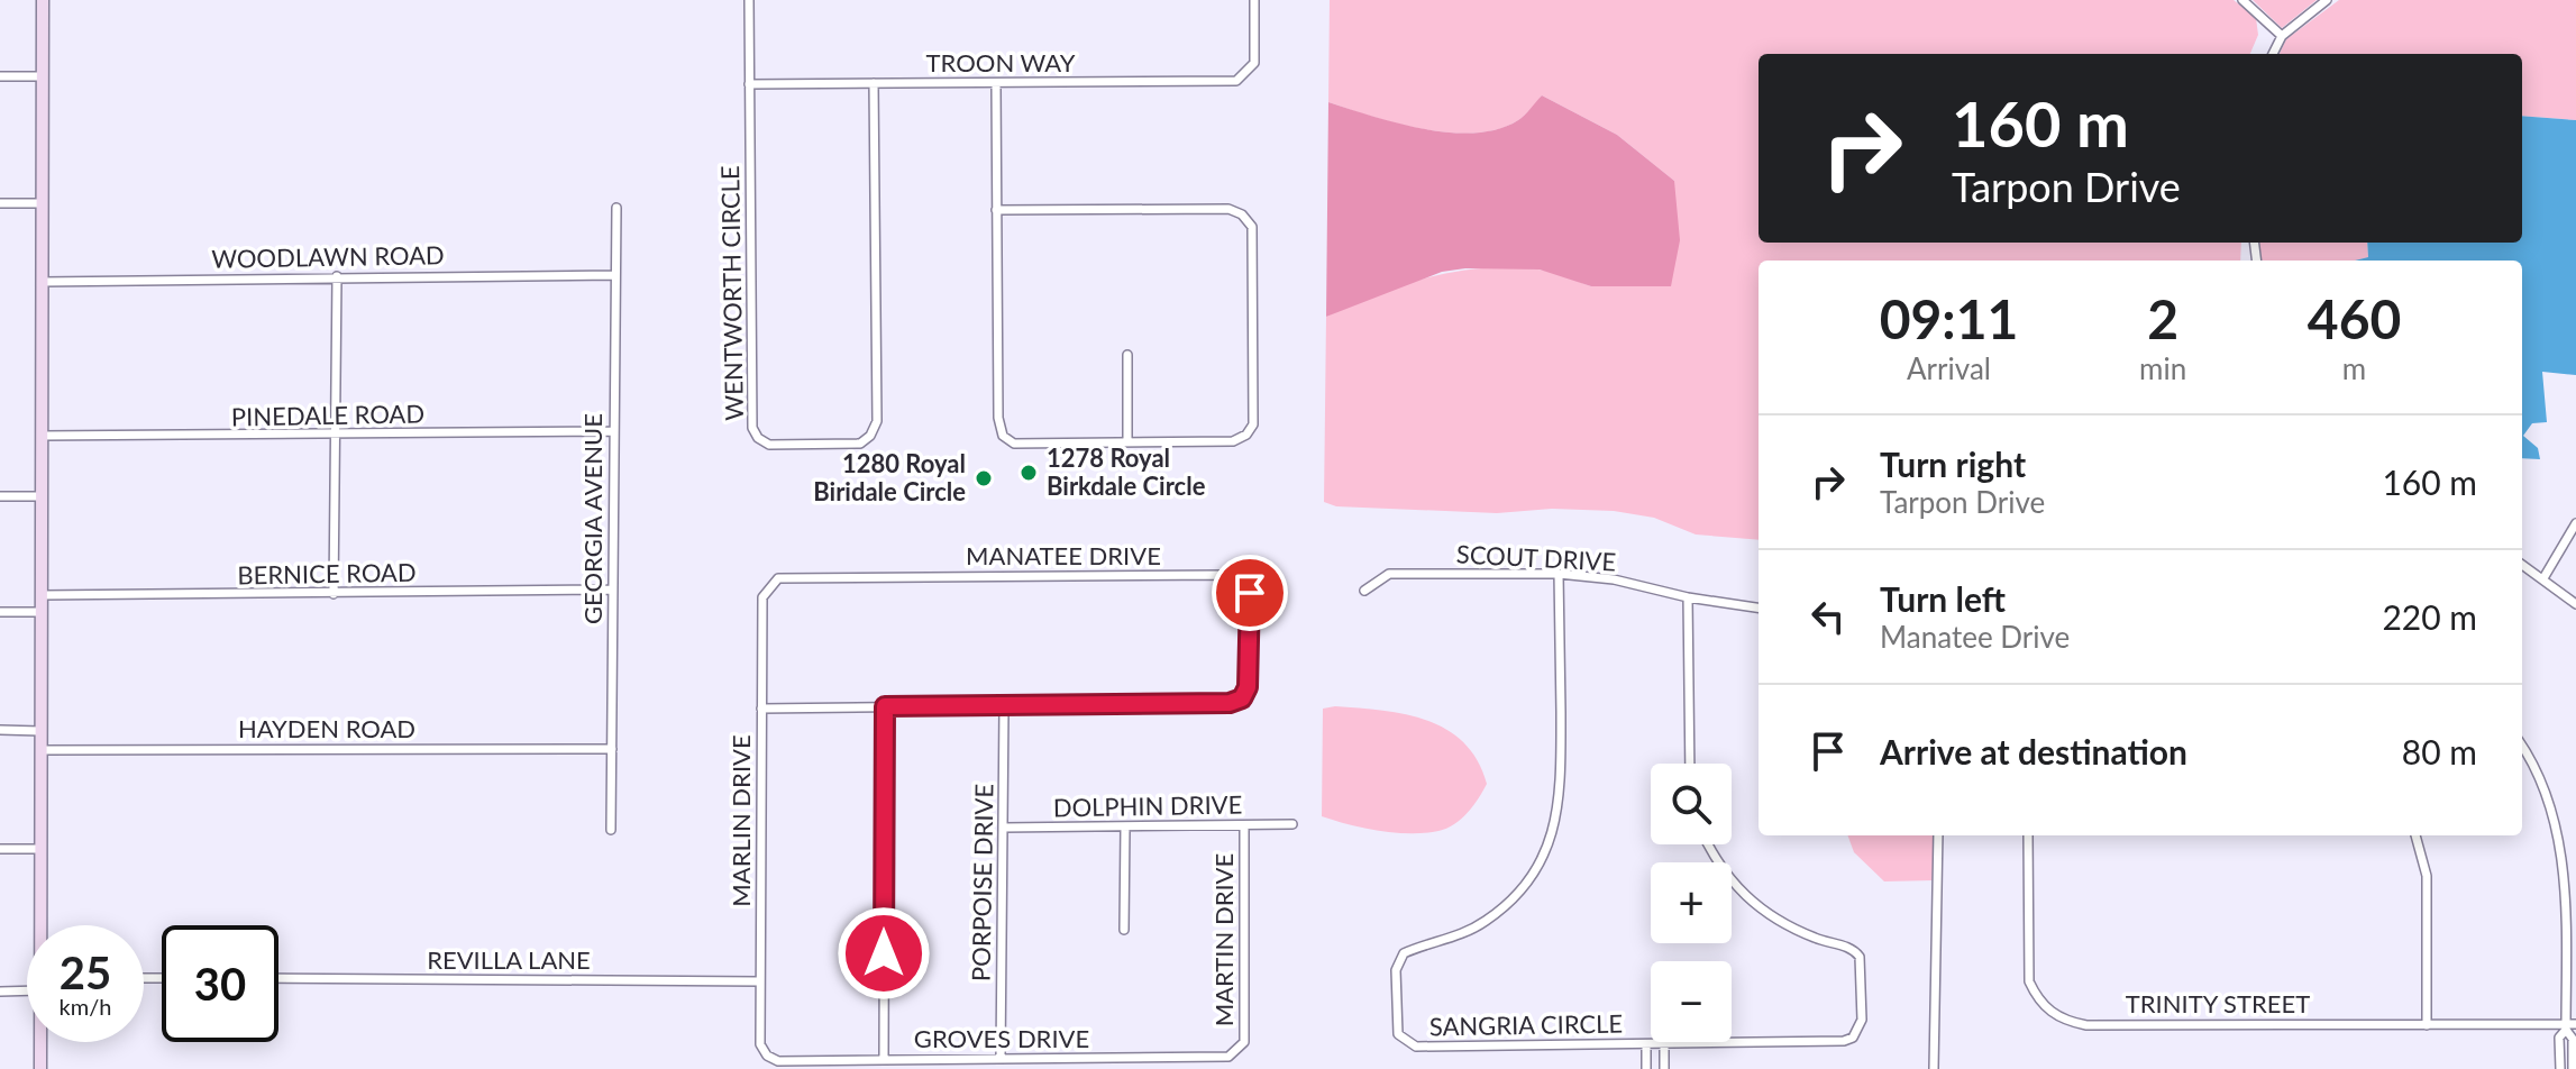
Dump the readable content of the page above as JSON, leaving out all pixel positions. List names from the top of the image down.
{
  "streets": {
    "street": [
      "TROON WAY",
      "WOODLAWN ROAD",
      "WENTWORTH CIRCLE",
      "PINEDALE ROAD",
      "GEORGIA AVENUE",
      "MANATEE DRIVE",
      "SCOUT DRIVE",
      "BERNICE ROAD",
      "HAYDEN ROAD",
      "DOLPHIN DRIVE",
      "MARLIN DRIVE",
      "PORPOISE DRIVE",
      "MARTIN DRIVE",
      "REVILLA LANE",
      "TRINITY STREET",
      "SANGRIA CIRCLE",
      "GROVES DRIVE"
    ]
  },
  "crossings": [
    ["TROON WAY", "WENTWORTH CIRCLE"],
    ["WOODLAWN ROAD", "GEORGIA AVENUE"],
    ["PINEDALE ROAD", "GEORGIA AVENUE"],
    ["GEORGIA AVENUE", "BERNICE ROAD"],
    ["GEORGIA AVENUE", "HAYDEN ROAD"],
    ["MANATEE DRIVE", "MARLIN DRIVE"],
    ["MANATEE DRIVE", "PORPOISE DRIVE"],
    ["SCOUT DRIVE", "SANGRIA CIRCLE"],
    ["DOLPHIN DRIVE", "PORPOISE DRIVE"],
    ["DOLPHIN DRIVE", "MARTIN DRIVE"],
    ["MARLIN DRIVE", "REVILLA LANE"],
    ["MARLIN DRIVE", "GROVES DRIVE"],
    ["PORPOISE DRIVE", "GROVES DRIVE"],
    ["MARTIN DRIVE", "GROVES DRIVE"]
  ],
  "places": ["1278 Royal Birkdale Circle", "1280 Royal Biridale Circle"],
  "page": {
    "turn": ["160 m", "Tarpon Drive"],
    "eta": [
      "09:11",
      "Arrival",
      "2",
      "min",
      "460",
      "m"
    ],
    "list": [
      {
        "name": "Turn right",
        "note": "Tarpon Drive",
        "value": "160 m"
      },
      {
        "name": "Turn left",
        "note": "Manatee Drive",
        "value": "220 m"
      },
      {
        "name": "Arrive at destination",
        "value": "80 m"
      }
    ],
    "map_buttons": ["+", "−"],
    "speed": "25 km/h",
    "limit": "30"
  }
}
